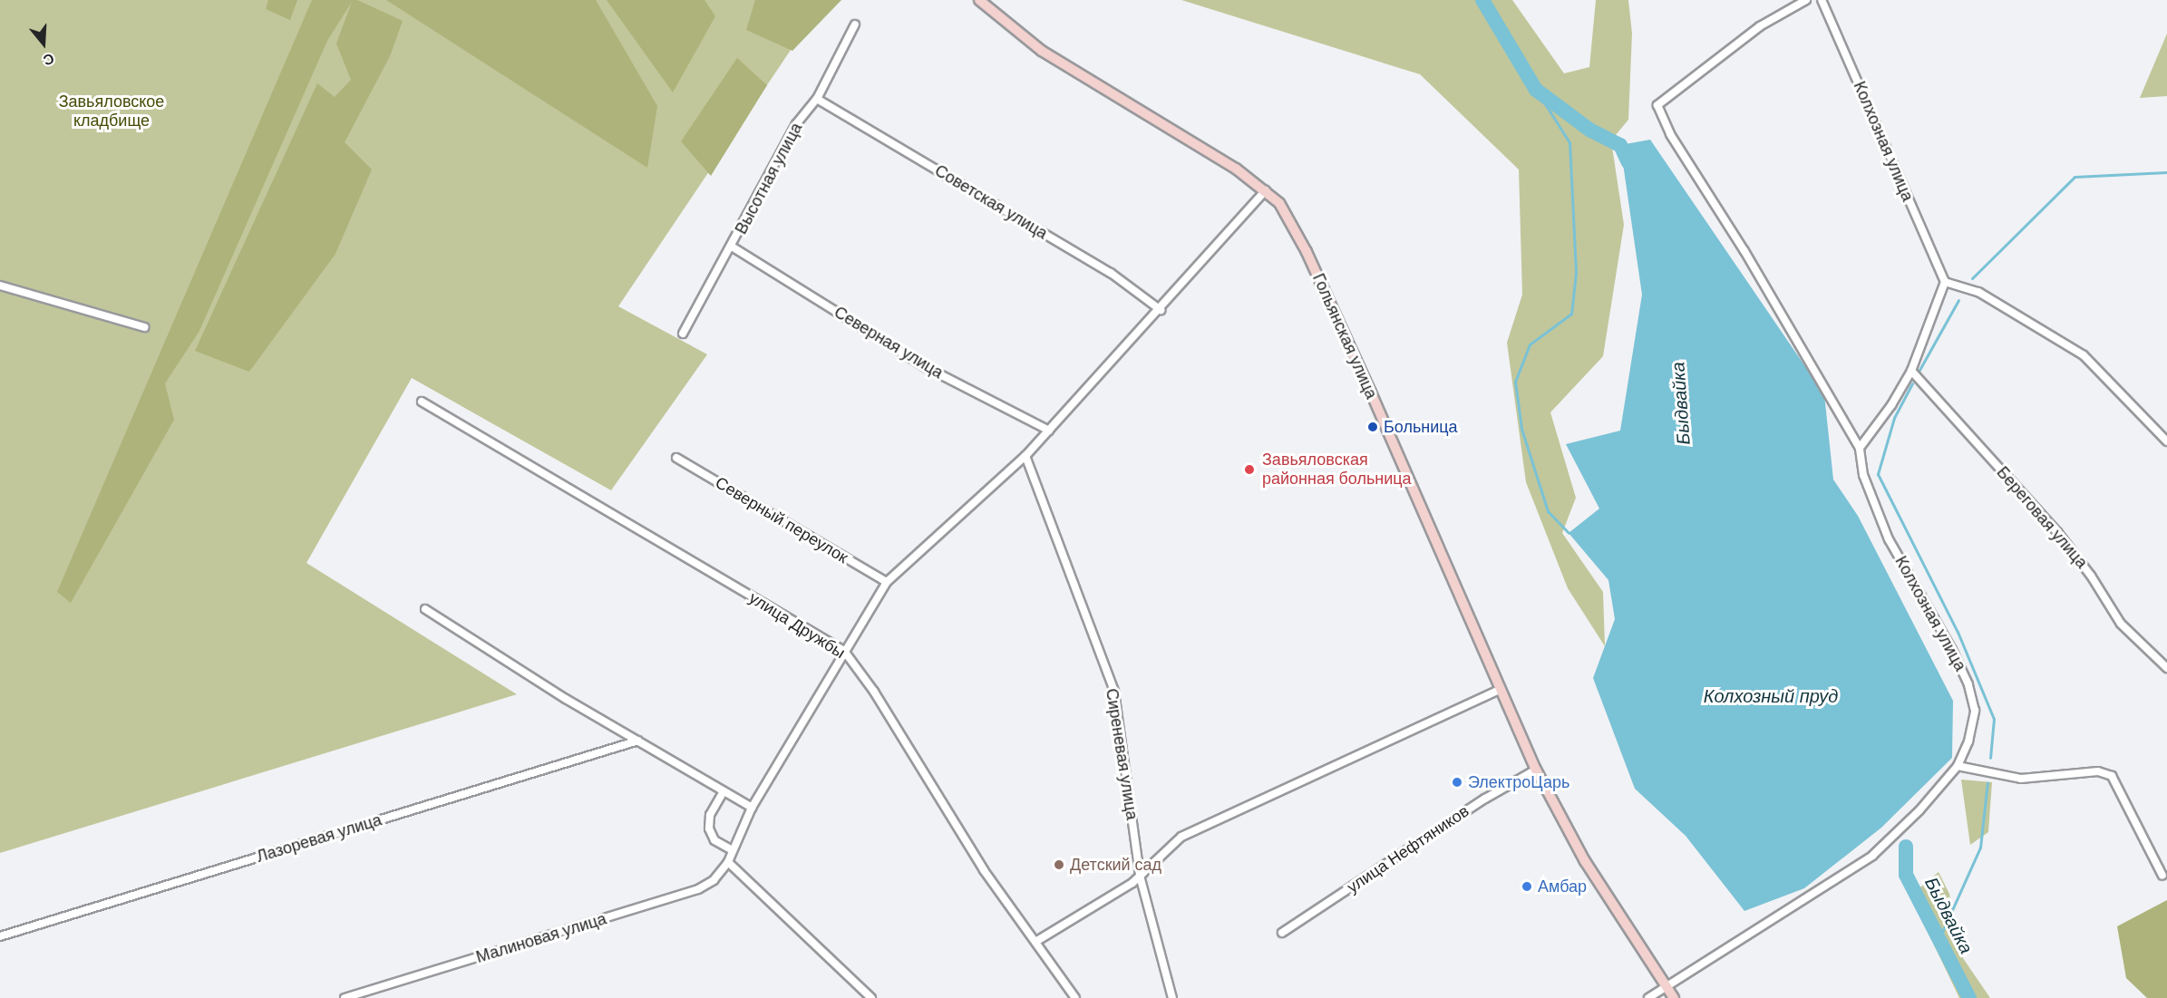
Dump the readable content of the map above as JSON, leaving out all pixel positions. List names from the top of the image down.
{
  "streets": {
    "main road": ["Гольянская улица"],
    "street": [
      "Колхозная улица",
      "Высотная улица",
      "Советская улица",
      "Северная улица",
      "Береговая улица",
      "Северный переулок",
      "улица Дружбы",
      "Сиреневая улица",
      "Лазоревая улица",
      "улица Нефтяников",
      "Малиновая улица"
    ]
  },
  "crossings": [
    ["Колхозная улица", "Гольянская улица"],
    ["Высотная улица", "Советская улица"],
    ["Высотная улица", "Северная улица"],
    ["Гольянская улица", "улица Нефтяников"]
  ],
  "water": ["Быдвайка", "Колхозный пруд"],
  "parks": ["Завьяловское кладбище"],
  "places": [
    "Больница",
    "Завьяловская районная больница",
    "ЭлектроЦарь",
    "Детский сад",
    "Амбар"
  ],
  "north": "bottom"
}
